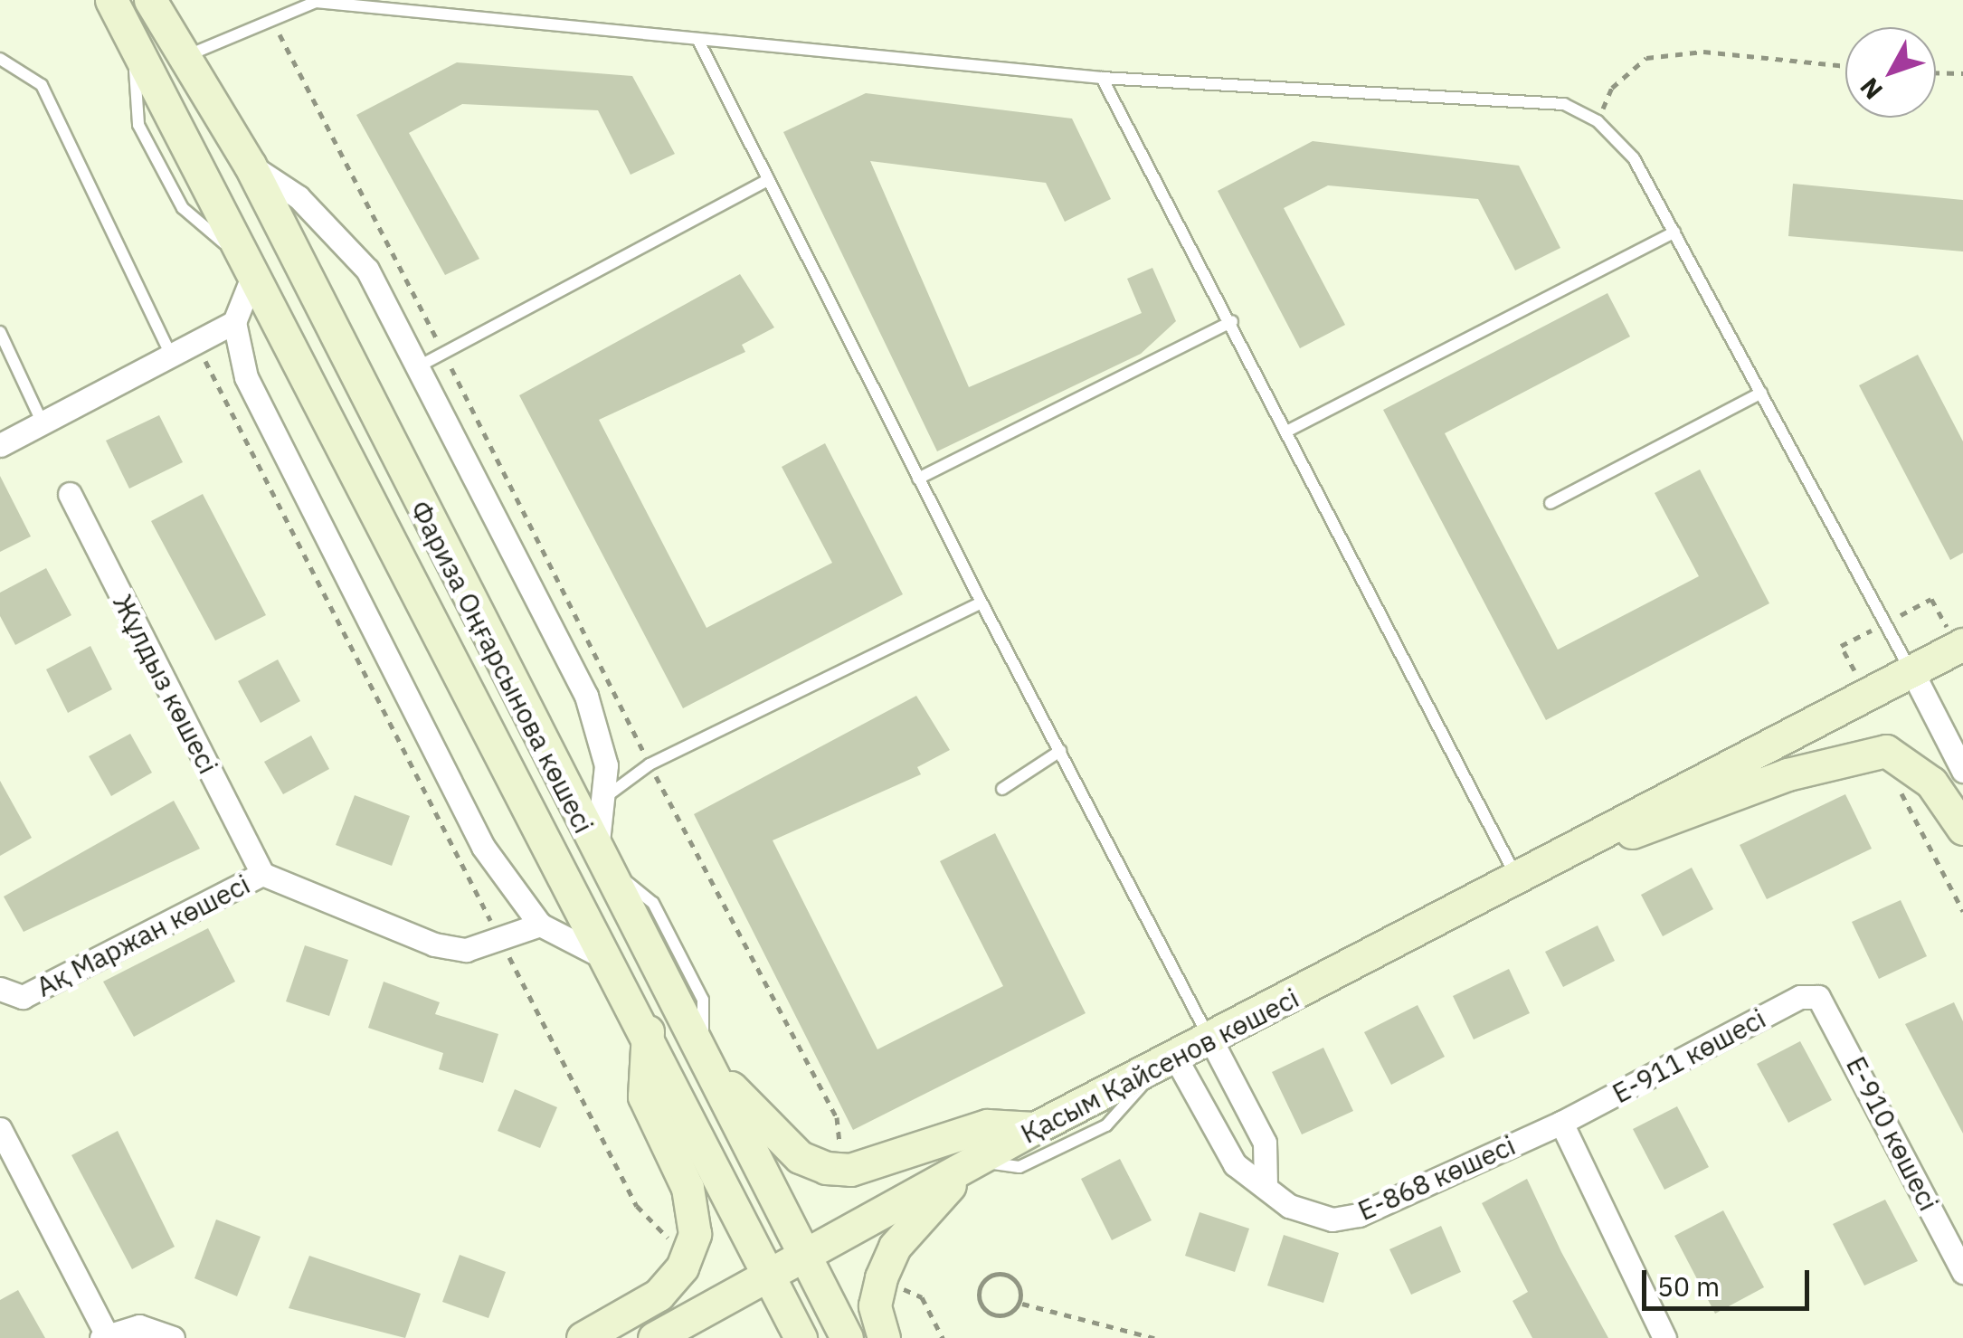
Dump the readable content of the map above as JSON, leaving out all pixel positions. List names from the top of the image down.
{
  "streets": {
    "street": [
      "Фариза Оңғарсынова көшесі",
      "Жұлдыз көшесі",
      "Ақ Маржан көшесі",
      "Е-911 көшесі",
      "Қасым Қайсенов көшесі",
      "Е-910 көшесі",
      "Е-868 көшесі"
    ]
  },
  "crossings": [
    ["Фариза Оңғарсынова көшесі", "Қасым Қайсенов көшесі"],
    ["Жұлдыз көшесі", "Ақ Маржан көшесі"],
    ["Е-911 көшесі", "Е-910 көшесі"],
    ["Е-911 көшесі", "Е-868 көшесі"],
    ["Қасым Қайсенов көшесі", "Е-868 көшесі"]
  ],
  "scale_bar": "50 m",
  "north": "bottom left"
}
